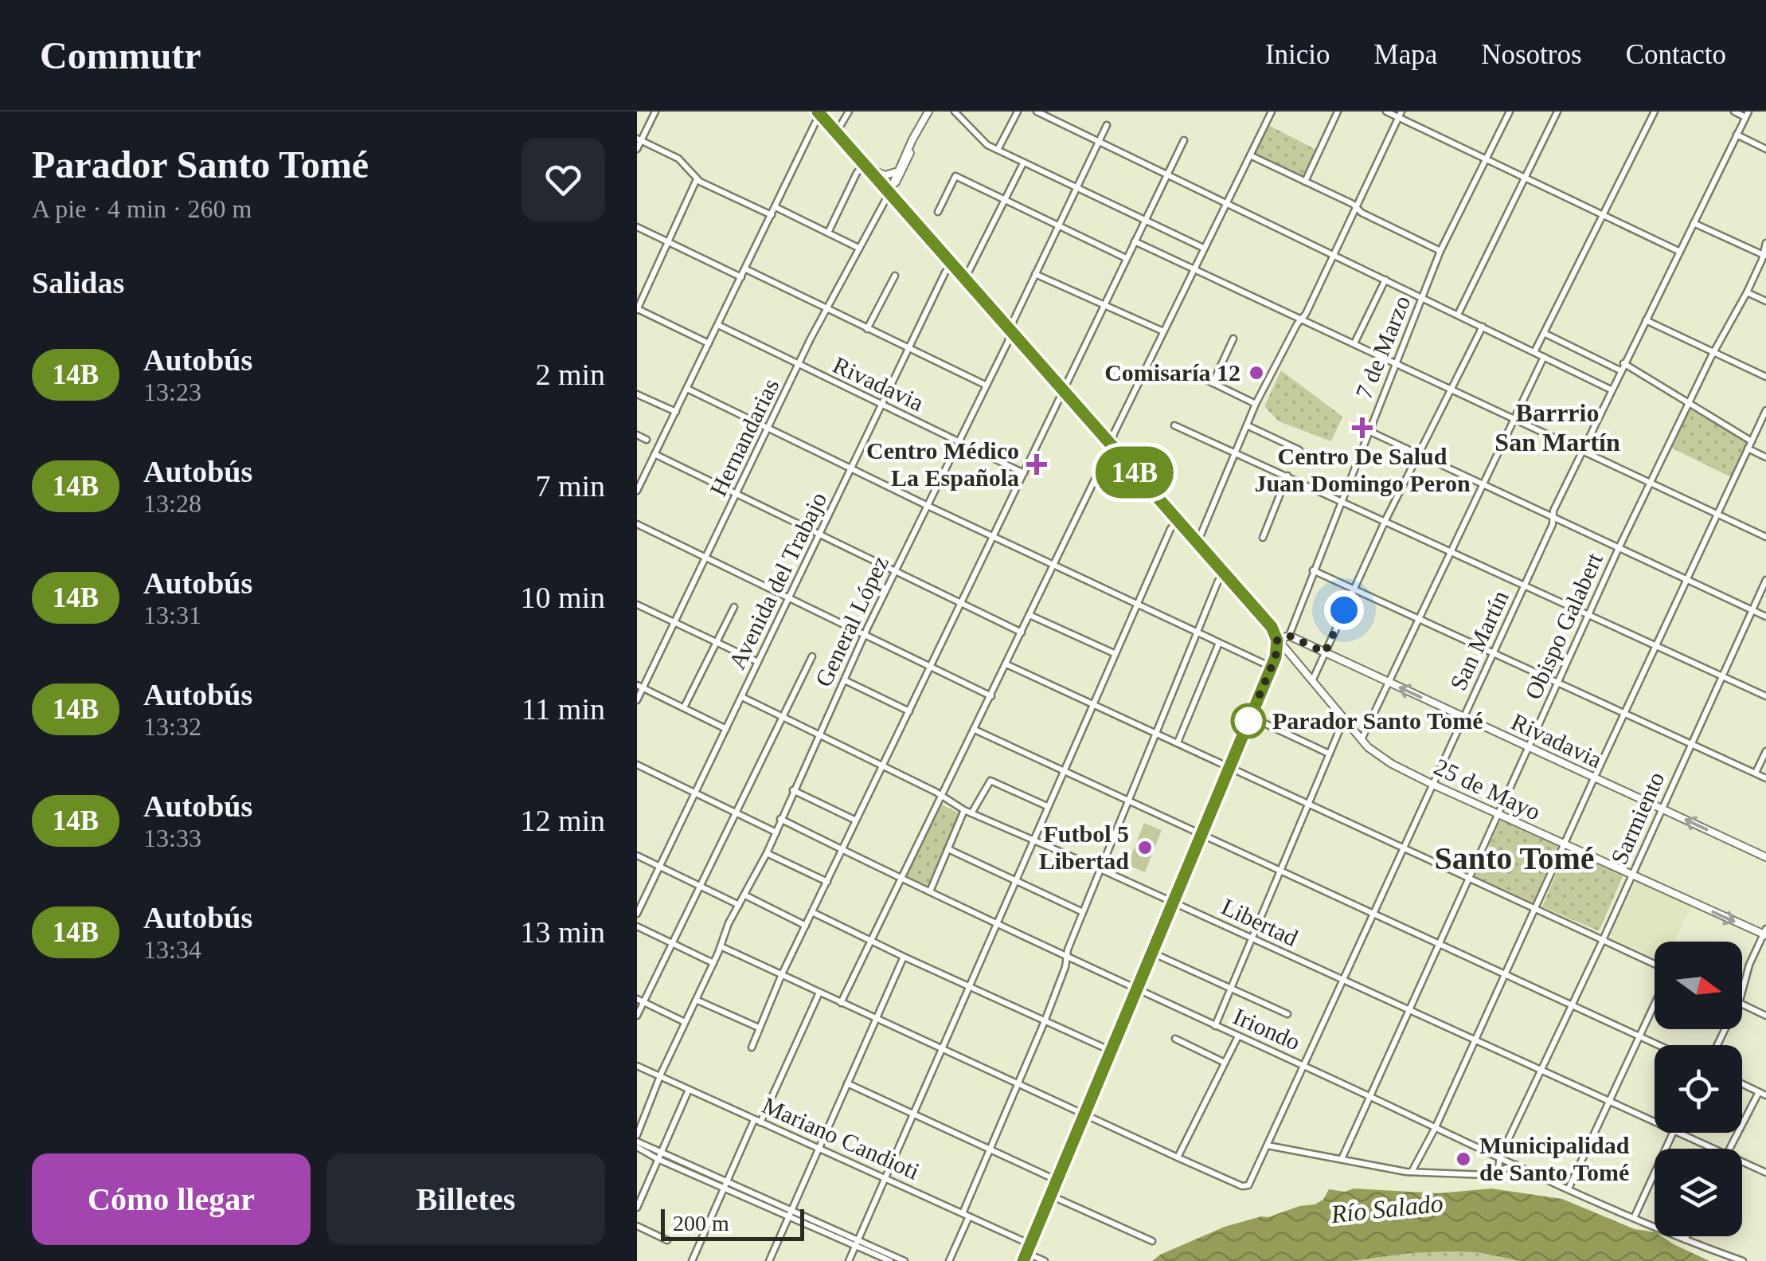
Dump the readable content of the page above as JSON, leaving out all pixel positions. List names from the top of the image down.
{
  "streets": {
    "main road": ["Rivadavia", "25 de Mayo"],
    "street": [
      "7 de Marzo",
      "Hernandarias",
      "Avenida del Trabajo",
      "General López",
      "Obispo Galabert",
      "San Martín",
      "Sarmiento",
      "Libertad",
      "Iriondo",
      "Mariano Candioti"
    ]
  },
  "crossings": [
    ["7 de Marzo", "Rivadavia"],
    ["Rivadavia", "Hernandarias"],
    ["Rivadavia", "Avenida del Trabajo"],
    ["Rivadavia", "General López"],
    ["Rivadavia", "Obispo Galabert"],
    ["Rivadavia", "San Martín"],
    ["Rivadavia", "Sarmiento"],
    ["Hernandarias", "25 de Mayo"],
    ["Avenida del Trabajo", "25 de Mayo"],
    ["Avenida del Trabajo", "Libertad"],
    ["General López", "25 de Mayo"],
    ["General López", "Libertad"],
    ["General López", "Iriondo"],
    ["General López", "Mariano Candioti"],
    ["Obispo Galabert", "25 de Mayo"],
    ["Obispo Galabert", "Libertad"],
    ["Obispo Galabert", "Iriondo"],
    ["San Martín", "25 de Mayo"],
    ["San Martín", "Libertad"],
    ["San Martín", "Iriondo"],
    ["25 de Mayo", "Sarmiento"],
    ["Sarmiento", "Libertad"],
    ["Sarmiento", "Iriondo"]
  ],
  "districts": ["Barrrio San Martín", "Santo Tomé"],
  "water": ["Río Salado"],
  "places": {
    "other": [
      "Comisaría 12",
      "Parador Santo Tomé",
      "Futbol 5 Libertad",
      "Municipalidad de Santo Tomé"
    ],
    "health": ["Centro De Salud Juan Domingo Peron", "Centro Médico La Española"]
  },
  "lines": ["bus line 14B"],
  "scale_bar": "200 m",
  "north": "right",
  "page": {
    "header": "Commutr",
    "nav": [
      "Inicio",
      "Mapa",
      "Nosotros",
      "Contacto"
    ],
    "heading": [
      ["Parador Santo Tomé", "A pie · 4 min · 260 m"],
      "Salidas"
    ],
    "on_map": "14B",
    "list": [
      {
        "mark": "14B",
        "name": "Autobús",
        "note": "13:23",
        "value": "2 min"
      },
      {
        "mark": "14B",
        "name": "Autobús",
        "note": "13:28",
        "value": "7 min"
      },
      {
        "mark": "14B",
        "name": "Autobús",
        "note": "13:31",
        "value": "10 min"
      },
      {
        "mark": "14B",
        "name": "Autobús",
        "note": "13:32",
        "value": "11 min"
      },
      {
        "mark": "14B",
        "name": "Autobús",
        "note": "13:33",
        "value": "12 min"
      },
      {
        "mark": "14B",
        "name": "Autobús",
        "note": "13:34",
        "value": "13 min"
      }
    ],
    "buttons": ["Cómo llegar", "Billetes"],
    "scale": "200 m"
  }
}
